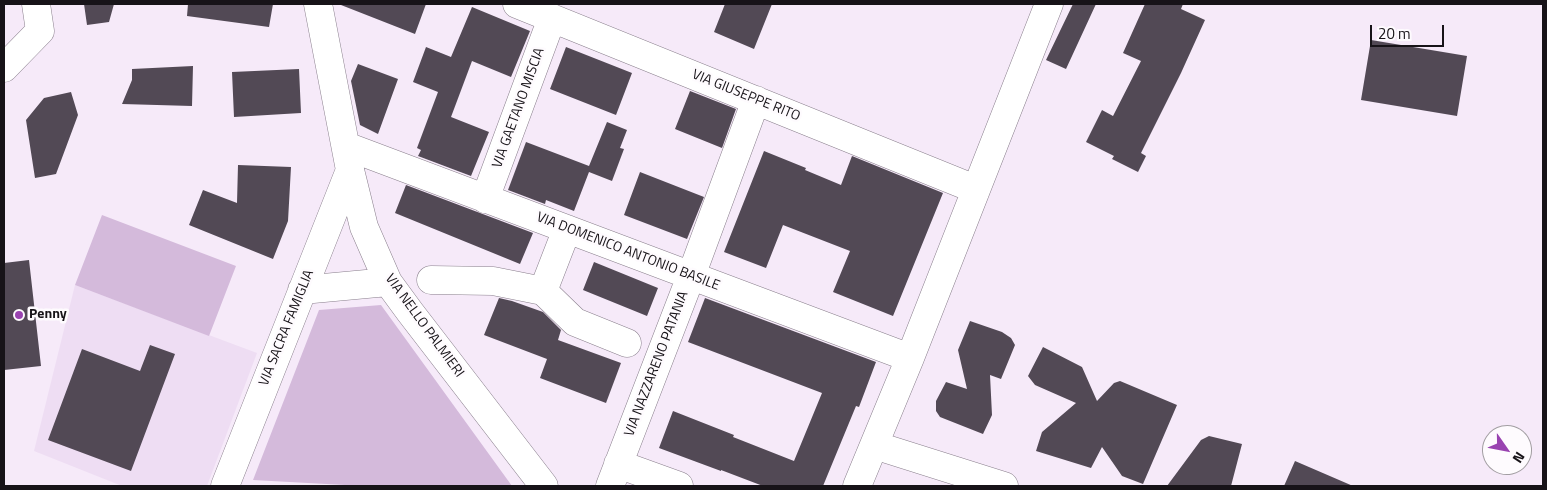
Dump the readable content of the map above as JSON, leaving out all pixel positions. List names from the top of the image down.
{
  "streets": {
    "street": [
      "VIA GIUSEPPE RITO",
      "VIA GAETANO MISCIA",
      "VIA DOMENICO ANTONIO BASILE",
      "VIA NELLO PALMIERI",
      "VIA SACRA FAMIGLIA",
      "VIA NAZZARENO PATANIA"
    ]
  },
  "crossings": [
    ["VIA GIUSEPPE RITO", "VIA GAETANO MISCIA"],
    ["VIA GIUSEPPE RITO", "VIA NAZZARENO PATANIA"],
    ["VIA GAETANO MISCIA", "VIA DOMENICO ANTONIO BASILE"],
    ["VIA DOMENICO ANTONIO BASILE", "VIA NELLO PALMIERI"],
    ["VIA DOMENICO ANTONIO BASILE", "VIA SACRA FAMIGLIA"],
    ["VIA DOMENICO ANTONIO BASILE", "VIA NAZZARENO PATANIA"],
    ["VIA NELLO PALMIERI", "VIA SACRA FAMIGLIA"]
  ],
  "places": ["Penny"],
  "scale_bar": "20 m",
  "north": "bottom right"
}
